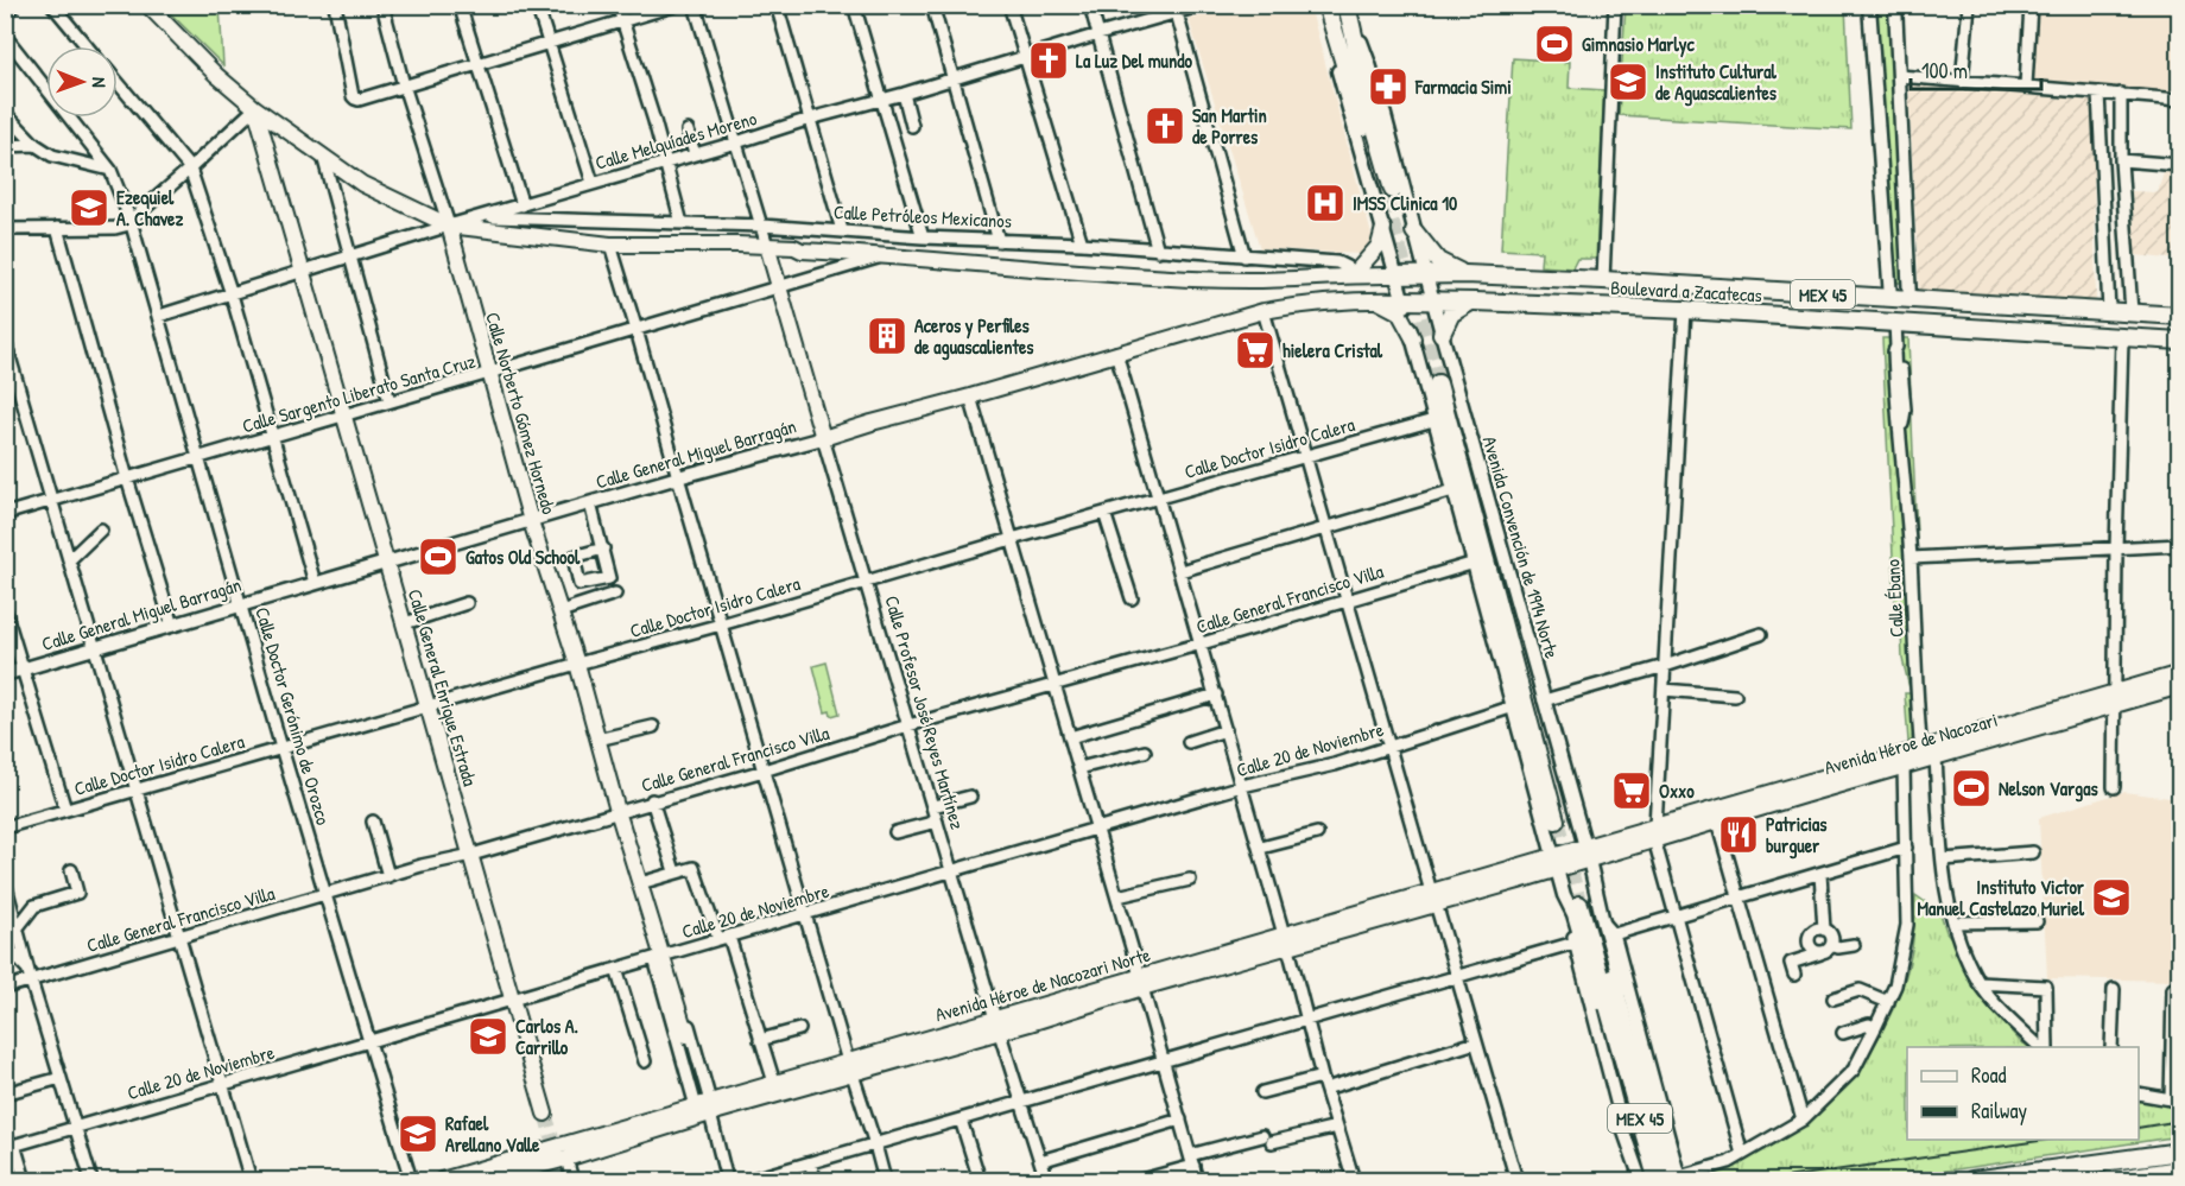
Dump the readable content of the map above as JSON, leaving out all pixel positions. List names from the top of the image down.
{
  "streets": {
    "main road": [
      "Calle Petróleos Mexicanos",
      "Boulevard a Zacatecas",
      "MEX 45",
      "Calle Norberto Gómez Hornedo",
      "Calle General Miguel Barragán",
      "Avenida Convención de 1914 Norte",
      "Calle General Enrique Estrada",
      "Calle Profesor José Reyes Martínez",
      "Avenida Héroe de Nacozari",
      "Avenida Héroe de Nacozari Norte"
    ],
    "street": [
      "Calle Melquíades Moreno",
      "Calle Sargento Liberato Santa Cruz",
      "Calle Doctor Isidro Calera",
      "Calle General Francisco Villa",
      "Calle Ébano",
      "Calle Doctor Gerónimo de Orozco",
      "Calle 20 de Noviembre"
    ]
  },
  "crossings": [
    ["Calle Melquíades Moreno", "Calle Petróleos Mexicanos"],
    ["Calle Melquíades Moreno", "Calle Norberto Gómez Hornedo"],
    ["Calle Melquíades Moreno", "Calle General Enrique Estrada"],
    ["Calle Melquíades Moreno", "Calle Profesor José Reyes Martínez"],
    ["Calle Melquíades Moreno", "Calle Doctor Gerónimo de Orozco"],
    ["Calle Petróleos Mexicanos", "Boulevard a Zacatecas"],
    ["Calle Petróleos Mexicanos", "Calle Sargento Liberato Santa Cruz"],
    ["Calle Petróleos Mexicanos", "Calle Norberto Gómez Hornedo"],
    ["Calle Petróleos Mexicanos", "Avenida Convención de 1914 Norte"],
    ["Calle Petróleos Mexicanos", "Calle General Enrique Estrada"],
    ["Calle Petróleos Mexicanos", "Calle Profesor José Reyes Martínez"],
    ["Boulevard a Zacatecas", "Calle General Miguel Barragán"],
    ["Boulevard a Zacatecas", "Avenida Convención de 1914 Norte"],
    ["Boulevard a Zacatecas", "Calle Ébano"],
    ["Calle Sargento Liberato Santa Cruz", "Calle Norberto Gómez Hornedo"],
    ["Calle Sargento Liberato Santa Cruz", "Calle General Enrique Estrada"],
    ["Calle Sargento Liberato Santa Cruz", "Calle Profesor José Reyes Martínez"],
    ["Calle Sargento Liberato Santa Cruz", "Calle Doctor Gerónimo de Orozco"],
    ["Calle Norberto Gómez Hornedo", "Calle Doctor Isidro Calera"],
    ["Calle Norberto Gómez Hornedo", "Calle General Miguel Barragán"],
    ["Calle Norberto Gómez Hornedo", "Calle General Francisco Villa"],
    ["Calle Norberto Gómez Hornedo", "Calle 20 de Noviembre"],
    ["Calle Norberto Gómez Hornedo", "Avenida Héroe de Nacozari Norte"],
    ["Calle Doctor Isidro Calera", "Avenida Convención de 1914 Norte"],
    ["Calle Doctor Isidro Calera", "Calle General Enrique Estrada"],
    ["Calle Doctor Isidro Calera", "Calle Profesor José Reyes Martínez"],
    ["Calle Doctor Isidro Calera", "Calle Doctor Gerónimo de Orozco"],
    ["Calle General Miguel Barragán", "Avenida Convención de 1914 Norte"],
    ["Calle General Miguel Barragán", "Calle General Enrique Estrada"],
    ["Calle General Miguel Barragán", "Calle Profesor José Reyes Martínez"],
    ["Calle General Miguel Barragán", "Calle Doctor Gerónimo de Orozco"],
    ["Avenida Convención de 1914 Norte", "Calle General Francisco Villa"],
    ["Avenida Convención de 1914 Norte", "Calle 20 de Noviembre"],
    ["Avenida Convención de 1914 Norte", "Avenida Héroe de Nacozari Norte"],
    ["Calle General Francisco Villa", "Calle General Enrique Estrada"],
    ["Calle General Francisco Villa", "Calle Profesor José Reyes Martínez"],
    ["Calle General Francisco Villa", "Calle Doctor Gerónimo de Orozco"],
    ["Calle Ébano", "Avenida Héroe de Nacozari"],
    ["Calle General Enrique Estrada", "Calle 20 de Noviembre"],
    ["Calle Profesor José Reyes Martínez", "Calle 20 de Noviembre"],
    ["Calle Profesor José Reyes Martínez", "Avenida Héroe de Nacozari Norte"],
    ["Calle Doctor Gerónimo de Orozco", "Calle 20 de Noviembre"],
    ["Avenida Héroe de Nacozari", "Avenida Héroe de Nacozari Norte"]
  ],
  "places": {
    "sports": ["Gimnasio Marlyc", "Gatos Old School", "Nelson Vargas"],
    "church": ["La Luz Del mundo", "San Martin de Porres"],
    "school or university": [
      "Instituto Cultural de Aguascalientes",
      "Ezequiel A. Chavez",
      "Instituto Victor Manuel Castelazo Muriel",
      "Carlos A. Carrillo",
      "Rafael Arellano Valle"
    ],
    "pharmacy": ["Farmacia Simi"],
    "hospital": ["IMSS Clinica 10"],
    "building": ["Aceros y Perfiles de aguascalientes"],
    "supermarket": ["hielera Cristal", "Oxxo"],
    "restaurant": ["Patricias burguer"]
  },
  "legend": ["Road", "Railway"],
  "scale_bar": "100 m",
  "north": "right"
}
